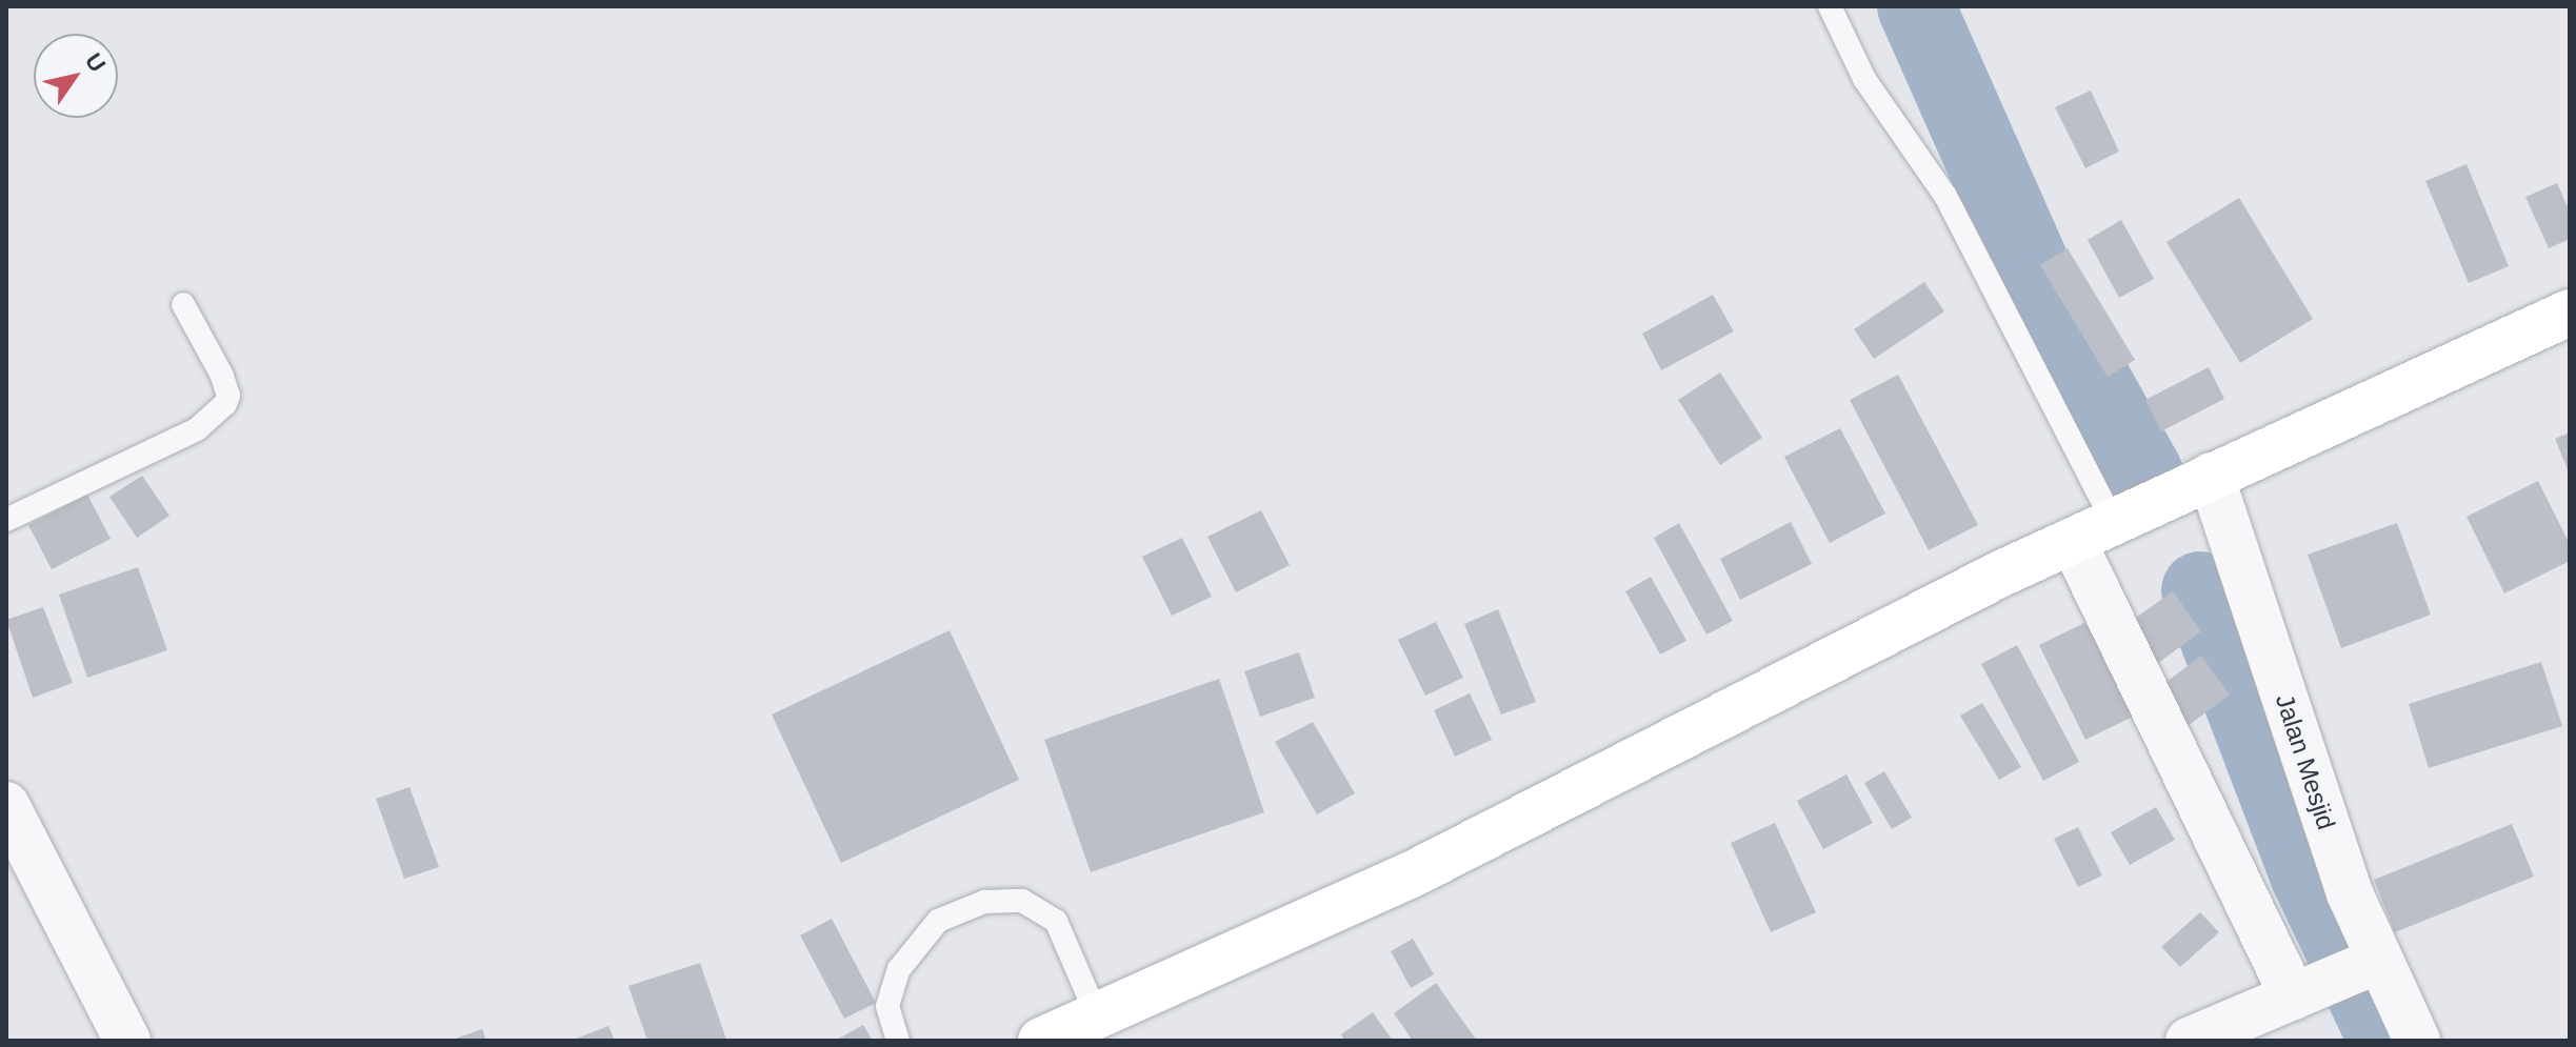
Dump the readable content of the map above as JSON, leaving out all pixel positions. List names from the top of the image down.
{
  "streets": {
    "street": ["Jalan Mesjid"]
  },
  "north": "top right"
}
